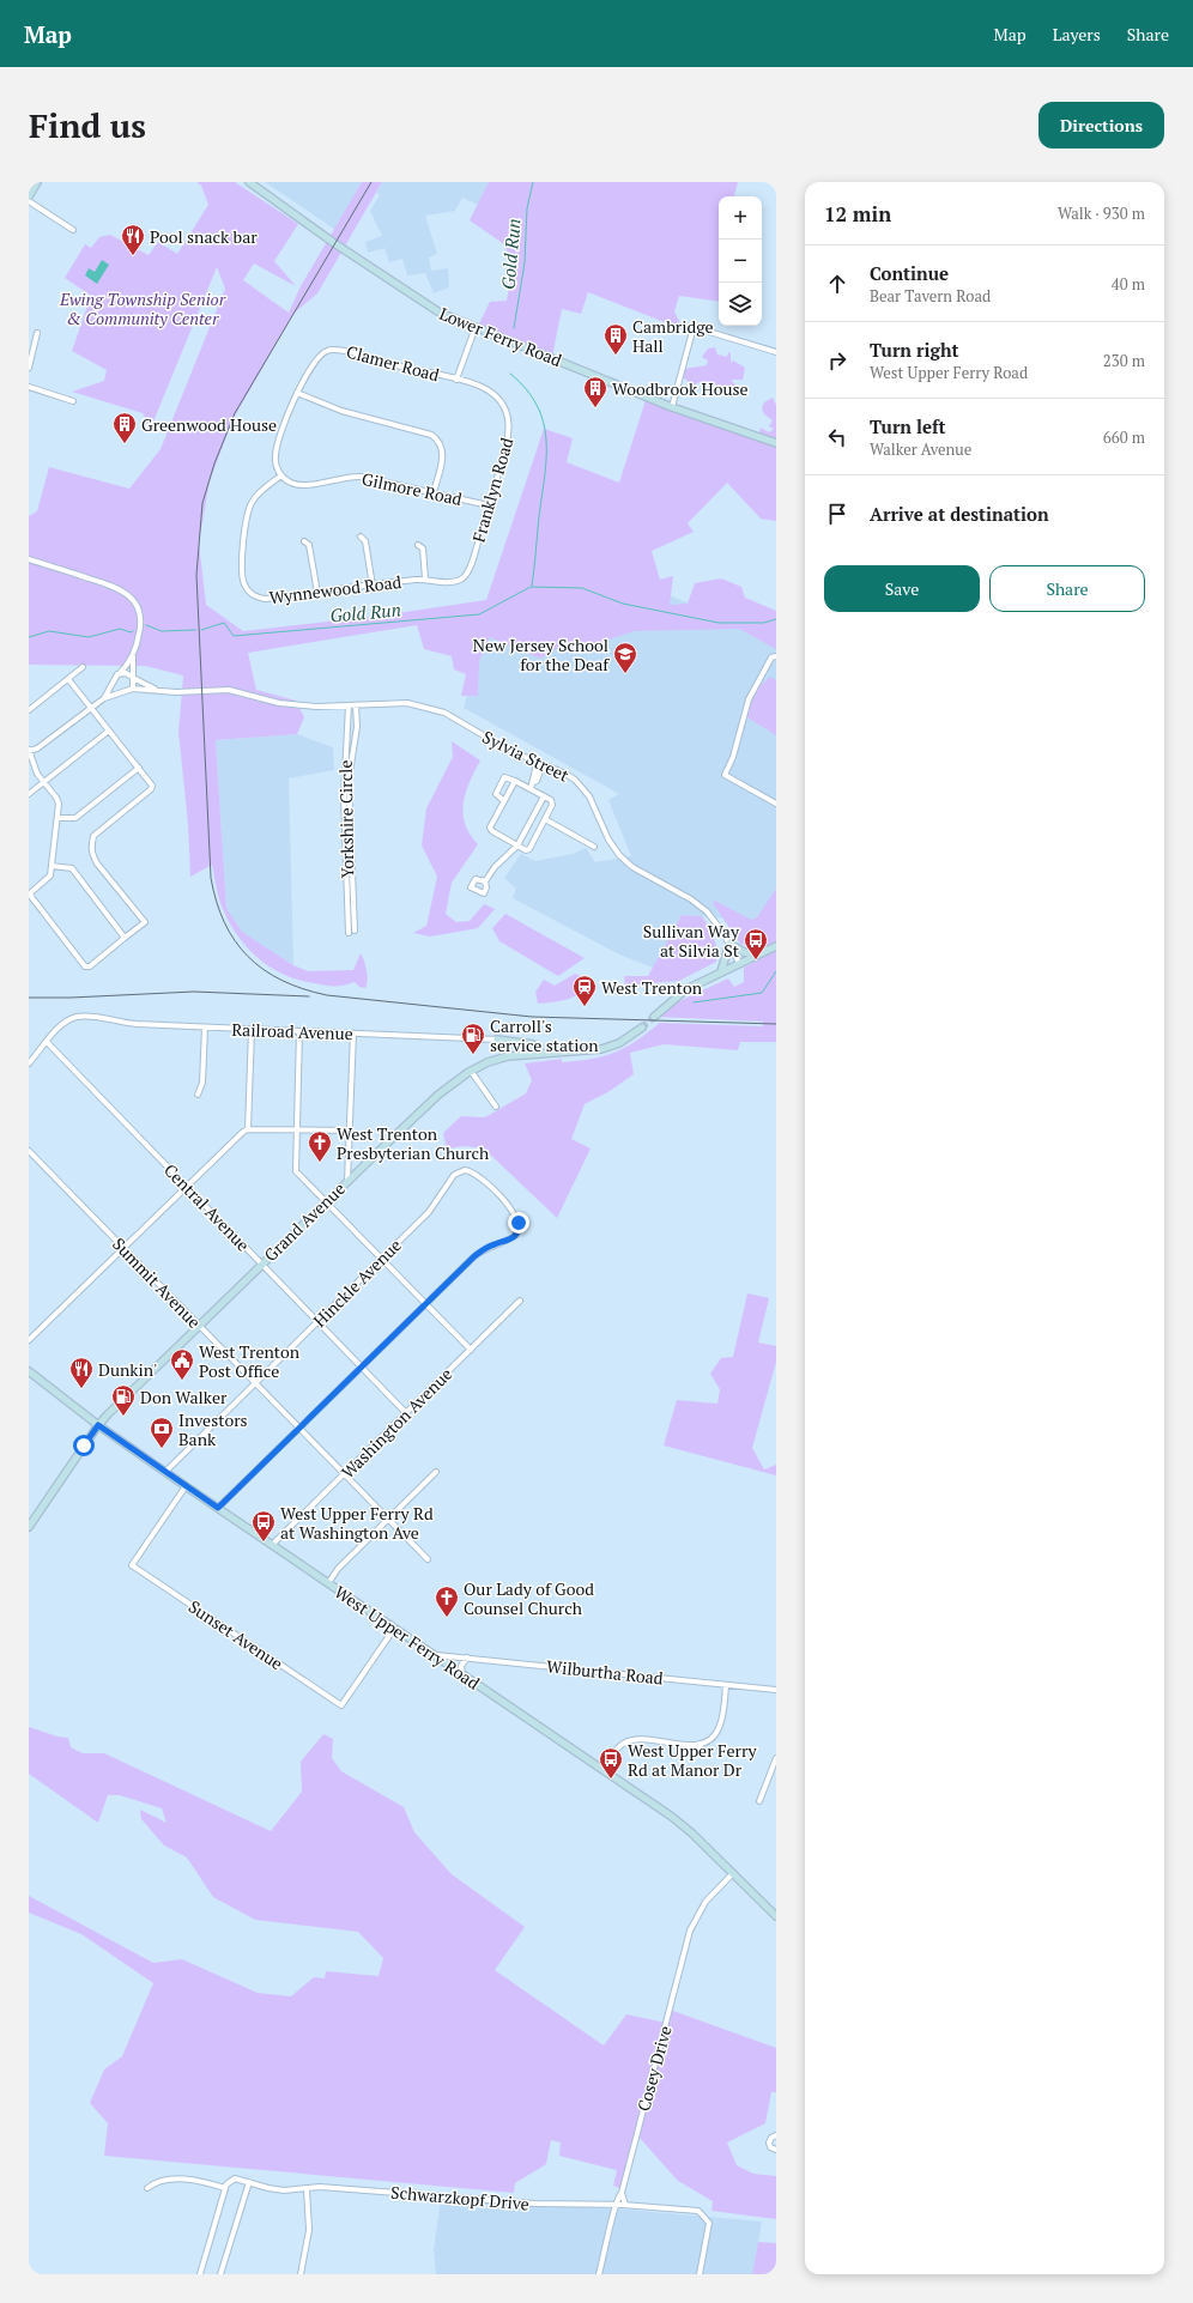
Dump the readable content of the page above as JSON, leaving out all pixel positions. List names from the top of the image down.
{
  "streets": {
    "main road": ["Lower Ferry Road", "Grand Avenue", "West Upper Ferry Road"],
    "street": [
      "Clamer Road",
      "Gilmore Road",
      "Franklyn Road",
      "Wynnewood Road",
      "Sylvia Street",
      "Yorkshire Circle",
      "Railroad Avenue",
      "Central Avenue",
      "Summit Avenue",
      "Hinckle Avenue",
      "Washington Avenue",
      "Sunset Avenue",
      "Wilburtha Road",
      "Cosey Drive",
      "Schwarzkopf Drive"
    ]
  },
  "crossings": [
    ["Clamer Road", "Gilmore Road"],
    ["Clamer Road", "Franklyn Road"],
    ["Clamer Road", "Wynnewood Road"],
    ["Gilmore Road", "Franklyn Road"],
    ["Gilmore Road", "Wynnewood Road"],
    ["Franklyn Road", "Wynnewood Road"],
    ["Sylvia Street", "Yorkshire Circle"],
    ["Railroad Avenue", "Central Avenue"],
    ["Central Avenue", "Grand Avenue"],
    ["Central Avenue", "Hinckle Avenue"],
    ["Central Avenue", "Washington Avenue"],
    ["Grand Avenue", "Summit Avenue"],
    ["Grand Avenue", "West Upper Ferry Road"],
    ["Summit Avenue", "Hinckle Avenue"],
    ["Summit Avenue", "Washington Avenue"],
    ["Hinckle Avenue", "West Upper Ferry Road"],
    ["Washington Avenue", "West Upper Ferry Road"],
    ["Sunset Avenue", "West Upper Ferry Road"],
    ["West Upper Ferry Road", "Wilburtha Road"],
    ["West Upper Ferry Road", "Cosey Drive"],
    ["Cosey Drive", "Schwarzkopf Drive"]
  ],
  "water": ["Gold Run"],
  "parks": ["Ewing Township Senior & Community Center"],
  "places": {
    "restaurant": ["Pool snack bar", "Dunkin'"],
    "building": ["Cambridge Hall", "Woodbrook House", "Greenwood House"],
    "school or university": ["New Jersey School for the Deaf"],
    "bus stop": ["Sullivan Way at Silvia St", "West Upper Ferry Rd at Washington Ave", "West Upper Ferry Rd at Manor Dr"],
    "station": ["West Trenton"],
    "fuel station": ["Carroll's service station", "Don Walker"],
    "church": ["West Trenton Presbyterian Church", "Our Lady of Good Counsel Church"],
    "public building": ["West Trenton Post Office"],
    "bank": ["Investors Bank"]
  },
  "page": {
    "header": "Map",
    "nav": ["Map", "Layers", "Share"],
    "buttons": [
      "Directions",
      ["Save", "Share"]
    ],
    "title": "Find us",
    "heading": ["12 min", "Walk · 930 m"],
    "map_buttons": ["+", "−"],
    "list": [
      ["Continue", "Bear Tavern Road", "40 m"],
      ["Turn right", "West Upper Ferry Road", "230 m"],
      ["Turn left", "Walker Avenue", "660 m"],
      "Arrive at destination"
    ]
  }
}
